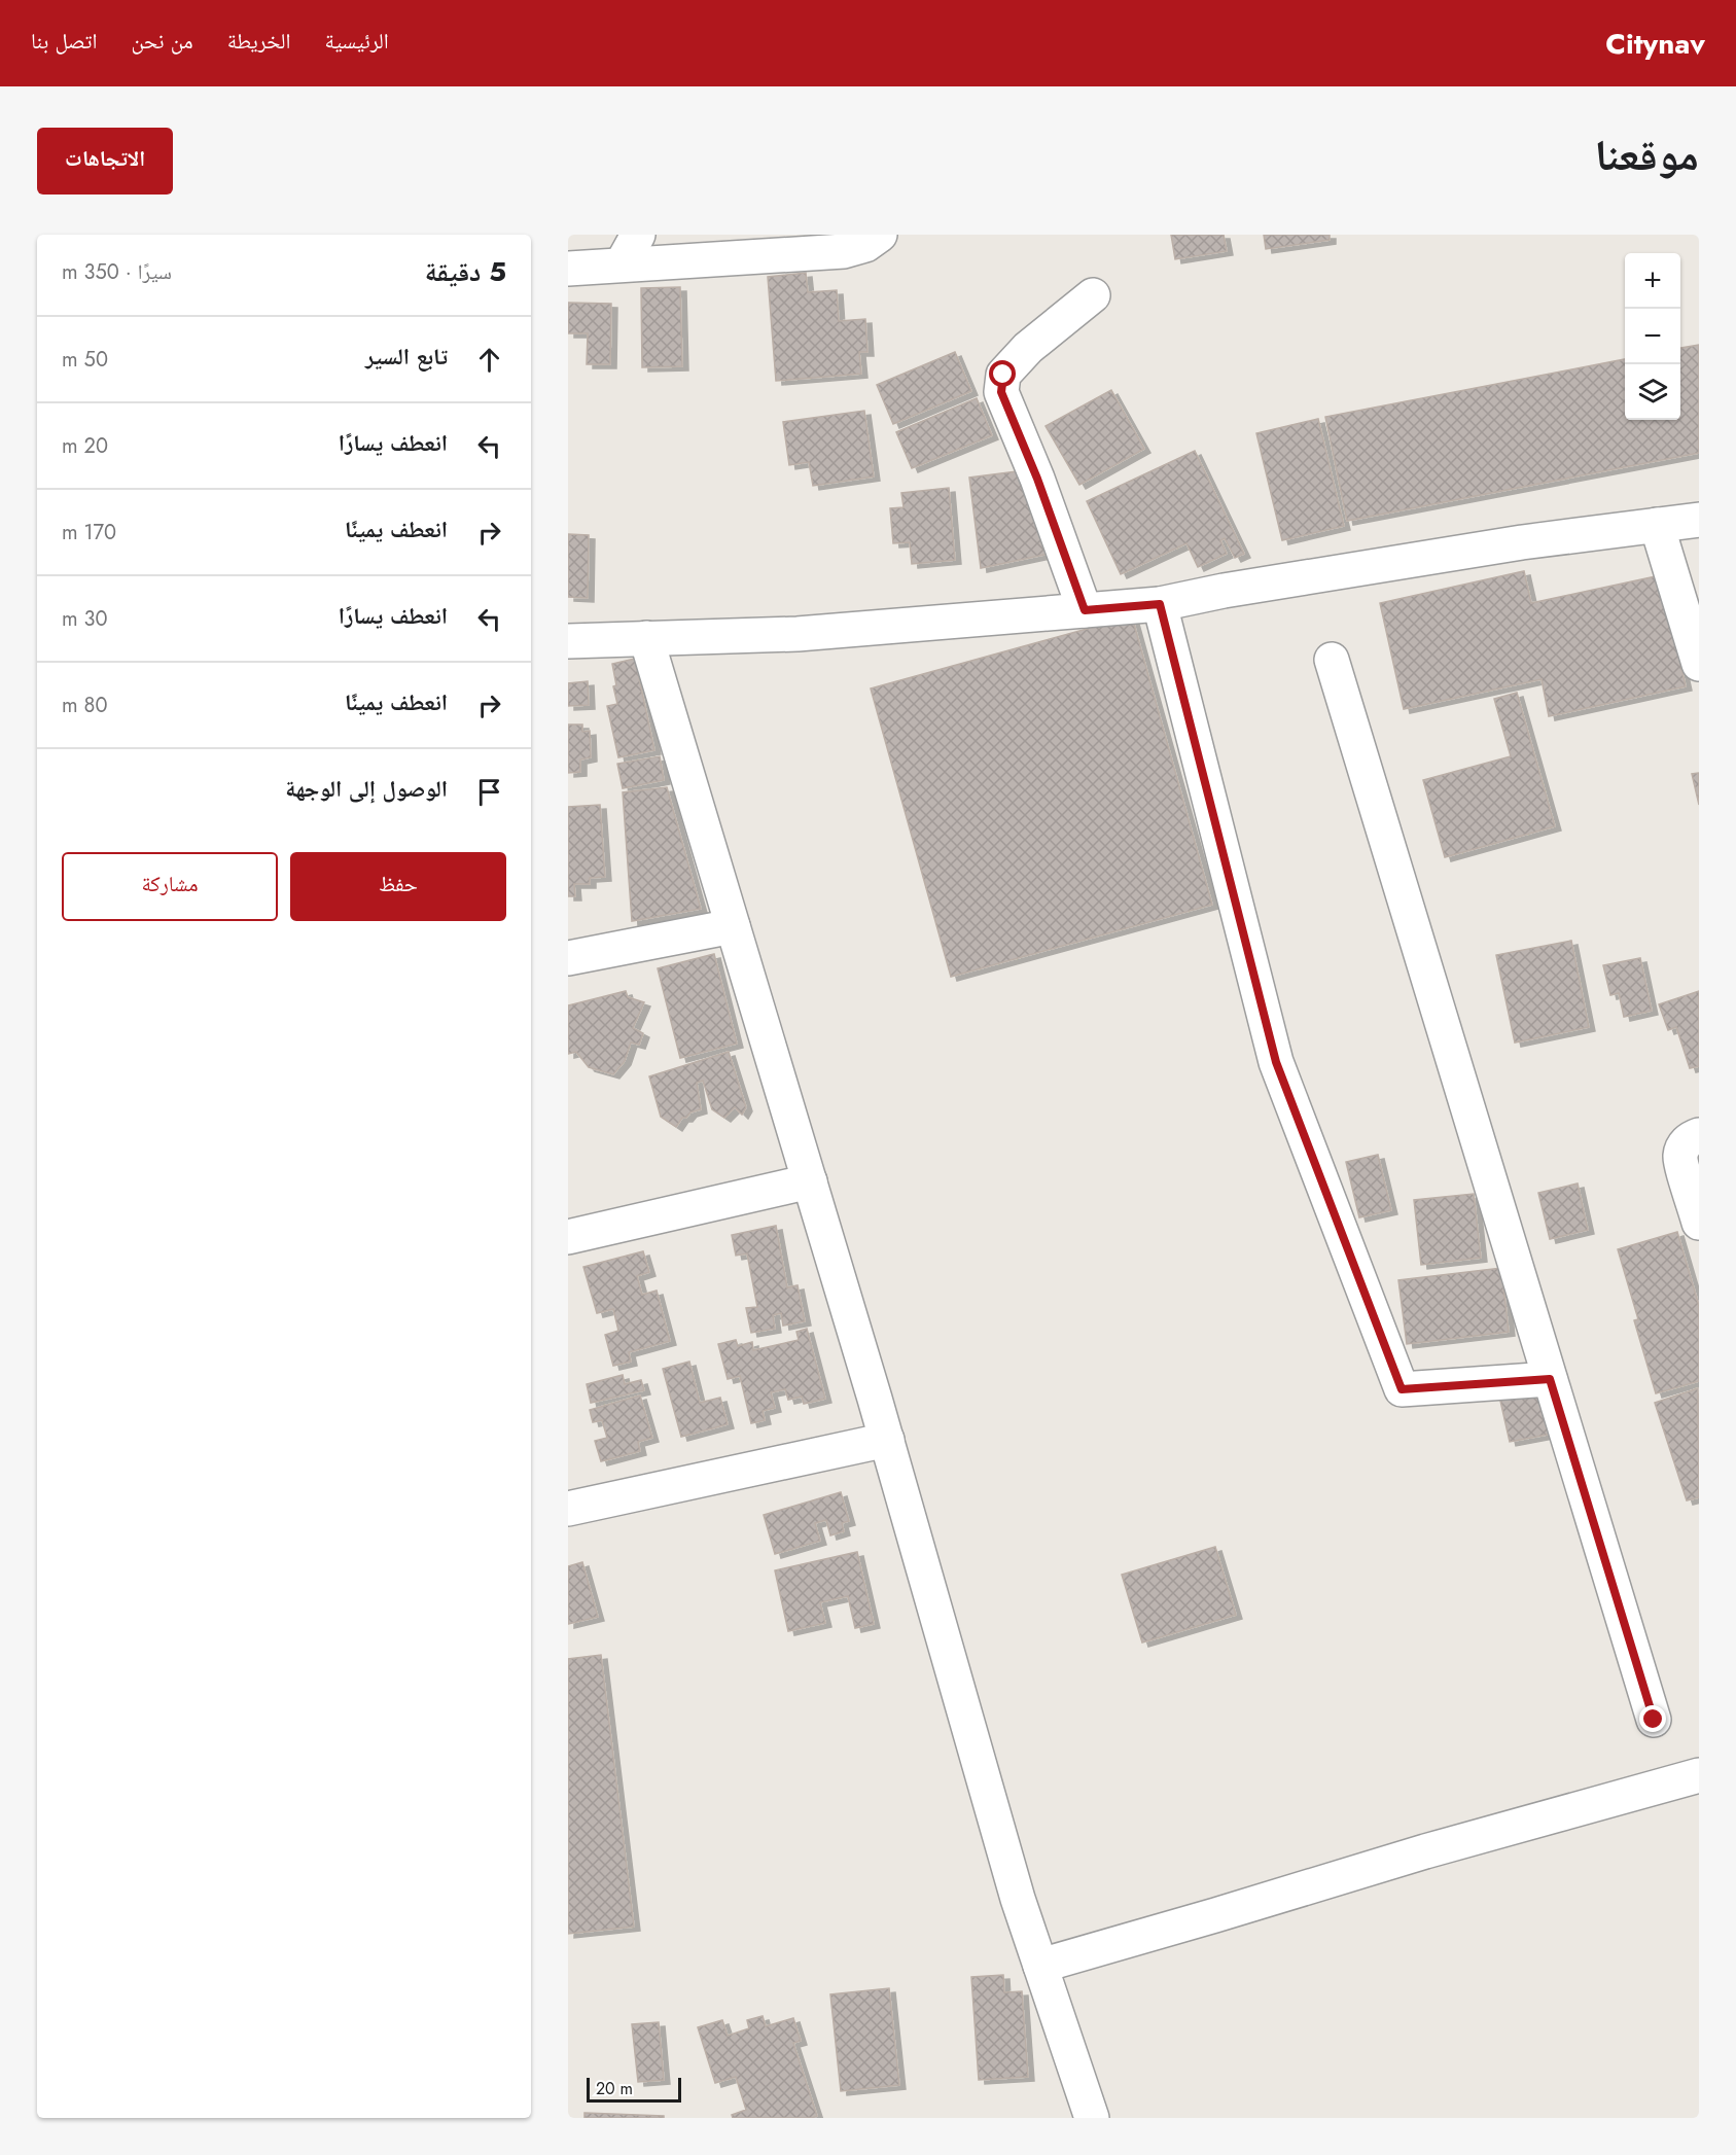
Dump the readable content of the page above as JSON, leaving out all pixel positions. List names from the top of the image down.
{
  "scale_bar": "20 m",
  "page": {
    "header": "Citynav",
    "nav": [
      "الرئيسية",
      "الخريطة",
      "من نحن",
      "اتصل بنا"
    ],
    "title": "موقعنا",
    "buttons": [
      "الاتجاهات",
      ["حفظ", "مشاركة"]
    ],
    "heading": ["5 دقيقة", "سيرًا · 350 m"],
    "map_buttons": ["+", "−"],
    "list": [
      ["تابع السير", "50 m"],
      ["انعطف يسارًا", "20 m"],
      ["انعطف يمينًا", "170 m"],
      ["انعطف يسارًا", "30 m"],
      ["انعطف يمينًا", "80 m"],
      "الوصول إلى الوجهة"
    ],
    "scale": "20 m"
  }
}
